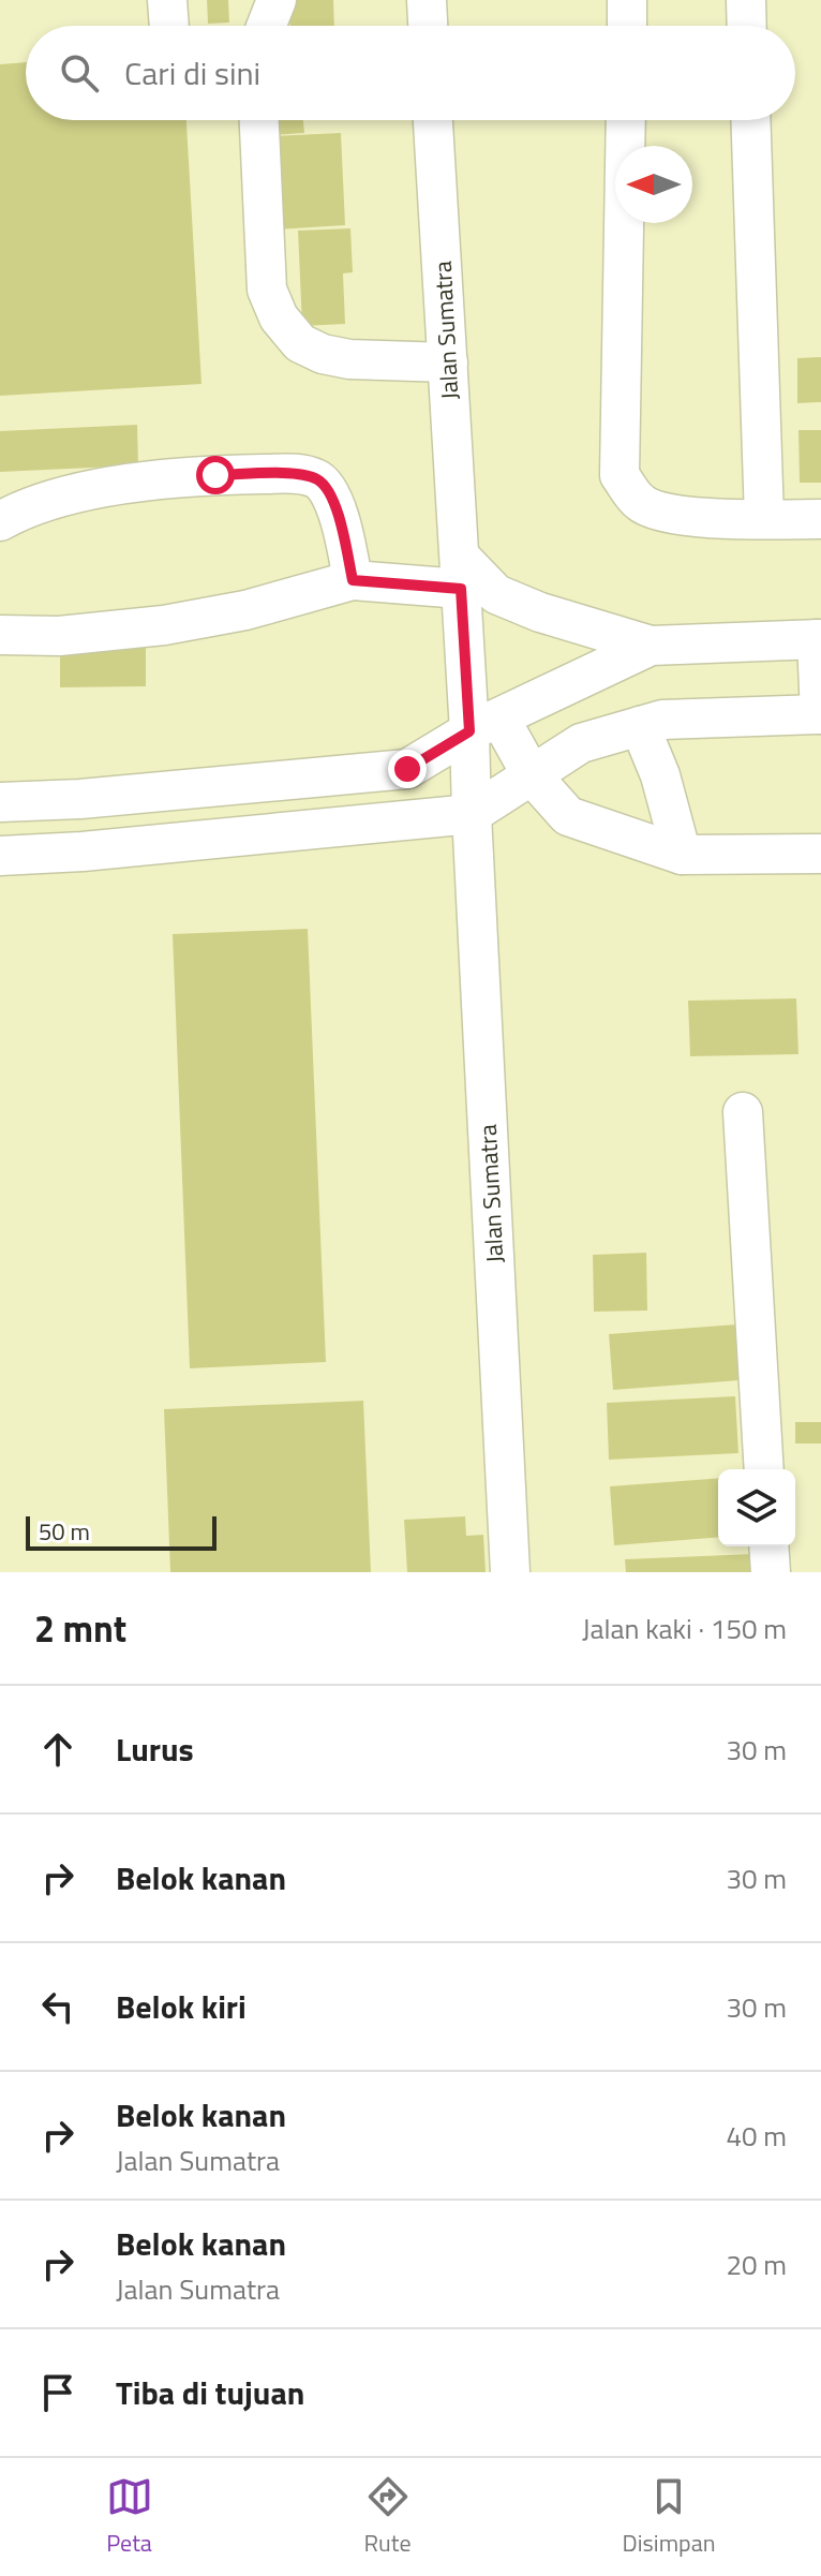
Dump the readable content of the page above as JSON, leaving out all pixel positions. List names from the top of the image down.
{
  "streets": {
    "lane": ["Jalan Sumatra"]
  },
  "scale_bar": "50 m",
  "north": "left",
  "page": {
    "search": "Cari di sini",
    "scale": "50 m",
    "heading": ["2 mnt", "Jalan kaki · 150 m"],
    "list": [
      ["Lurus", "30 m"],
      ["Belok kanan", "30 m"],
      ["Belok kiri", "30 m"],
      ["Belok kanan", "Jalan Sumatra", "40 m"],
      ["Belok kanan", "Jalan Sumatra", "20 m"],
      "Tiba di tujuan"
    ],
    "nav": ["Peta", "Rute", "Disimpan"]
  }
}
